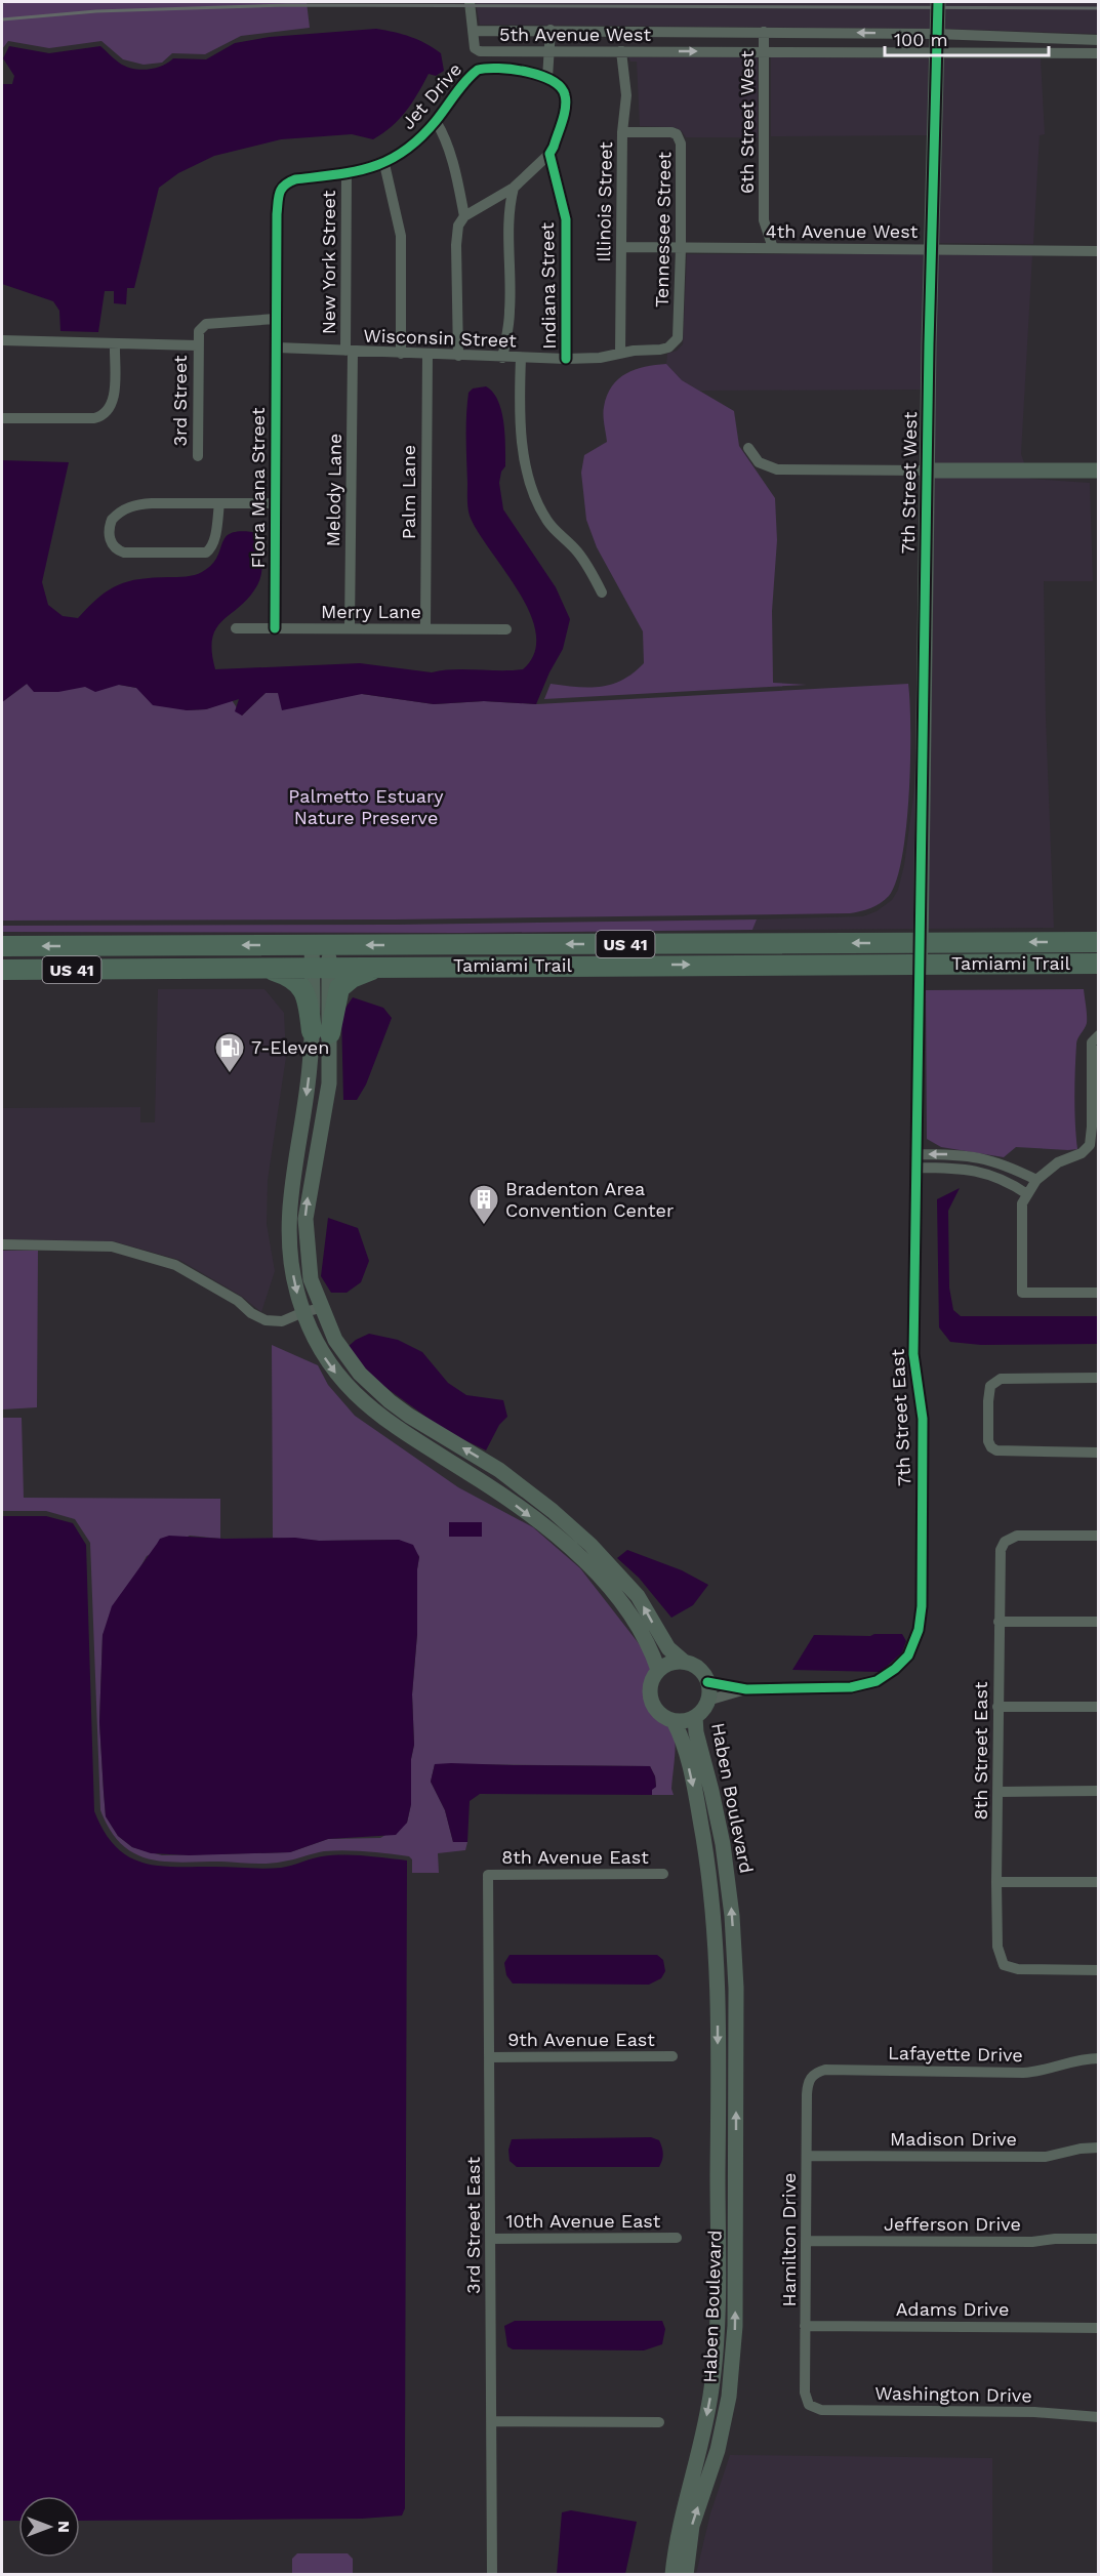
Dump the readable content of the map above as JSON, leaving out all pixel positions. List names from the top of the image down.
{
  "streets": {
    "highway": ["US 41", "Tamiami Trail"],
    "street": [
      "5th Avenue West",
      "Jet Drive",
      "6th Street West",
      "Illinois Street",
      "Tennessee Street",
      "4th Avenue West",
      "New York Street",
      "Indiana Street",
      "Wisconsin Street",
      "3rd Street",
      "7th Street West",
      "Flora Mana Street",
      "Melody Lane",
      "Palm Lane",
      "Merry Lane",
      "7th Street East",
      "8th Street East",
      "Haben Boulevard",
      "8th Avenue East",
      "9th Avenue East",
      "Lafayette Drive",
      "Madison Drive",
      "10th Avenue East",
      "Jefferson Drive",
      "3rd Street East",
      "Hamilton Drive",
      "Adams Drive",
      "Washington Drive"
    ]
  },
  "crossings": [
    ["5th Avenue West", "6th Street West"],
    ["5th Avenue West", "Illinois Street"],
    ["5th Avenue West", "7th Street West"],
    ["Jet Drive", "New York Street"],
    ["Jet Drive", "Flora Mana Street"],
    ["6th Street West", "4th Avenue West"],
    ["Illinois Street", "Tennessee Street"],
    ["Illinois Street", "4th Avenue West"],
    ["Illinois Street", "Wisconsin Street"],
    ["Tennessee Street", "4th Avenue West"],
    ["Tennessee Street", "Wisconsin Street"],
    ["4th Avenue West", "7th Street West"],
    ["New York Street", "Wisconsin Street"],
    ["New York Street", "Melody Lane"],
    ["Indiana Street", "Wisconsin Street"],
    ["Wisconsin Street", "Flora Mana Street"],
    ["Wisconsin Street", "Melody Lane"],
    ["Wisconsin Street", "Palm Lane"],
    ["7th Street West", "Tamiami Trail"],
    ["7th Street West", "7th Street East"],
    ["Flora Mana Street", "Merry Lane"],
    ["Melody Lane", "Merry Lane"],
    ["Palm Lane", "Merry Lane"],
    ["Tamiami Trail", "7th Street East"],
    ["7th Street East", "Haben Boulevard"],
    ["8th Avenue East", "3rd Street East"],
    ["9th Avenue East", "3rd Street East"],
    ["Lafayette Drive", "Hamilton Drive"],
    ["Madison Drive", "Hamilton Drive"],
    ["10th Avenue East", "3rd Street East"],
    ["Jefferson Drive", "Hamilton Drive"],
    ["Hamilton Drive", "Adams Drive"],
    ["Hamilton Drive", "Washington Drive"]
  ],
  "parks": ["Palmetto Estuary Nature Preserve"],
  "places": {
    "fuel station": ["7-Eleven"],
    "building": ["Bradenton Area Convention Center"]
  },
  "scale_bar": "100 m",
  "north": "right"
}
